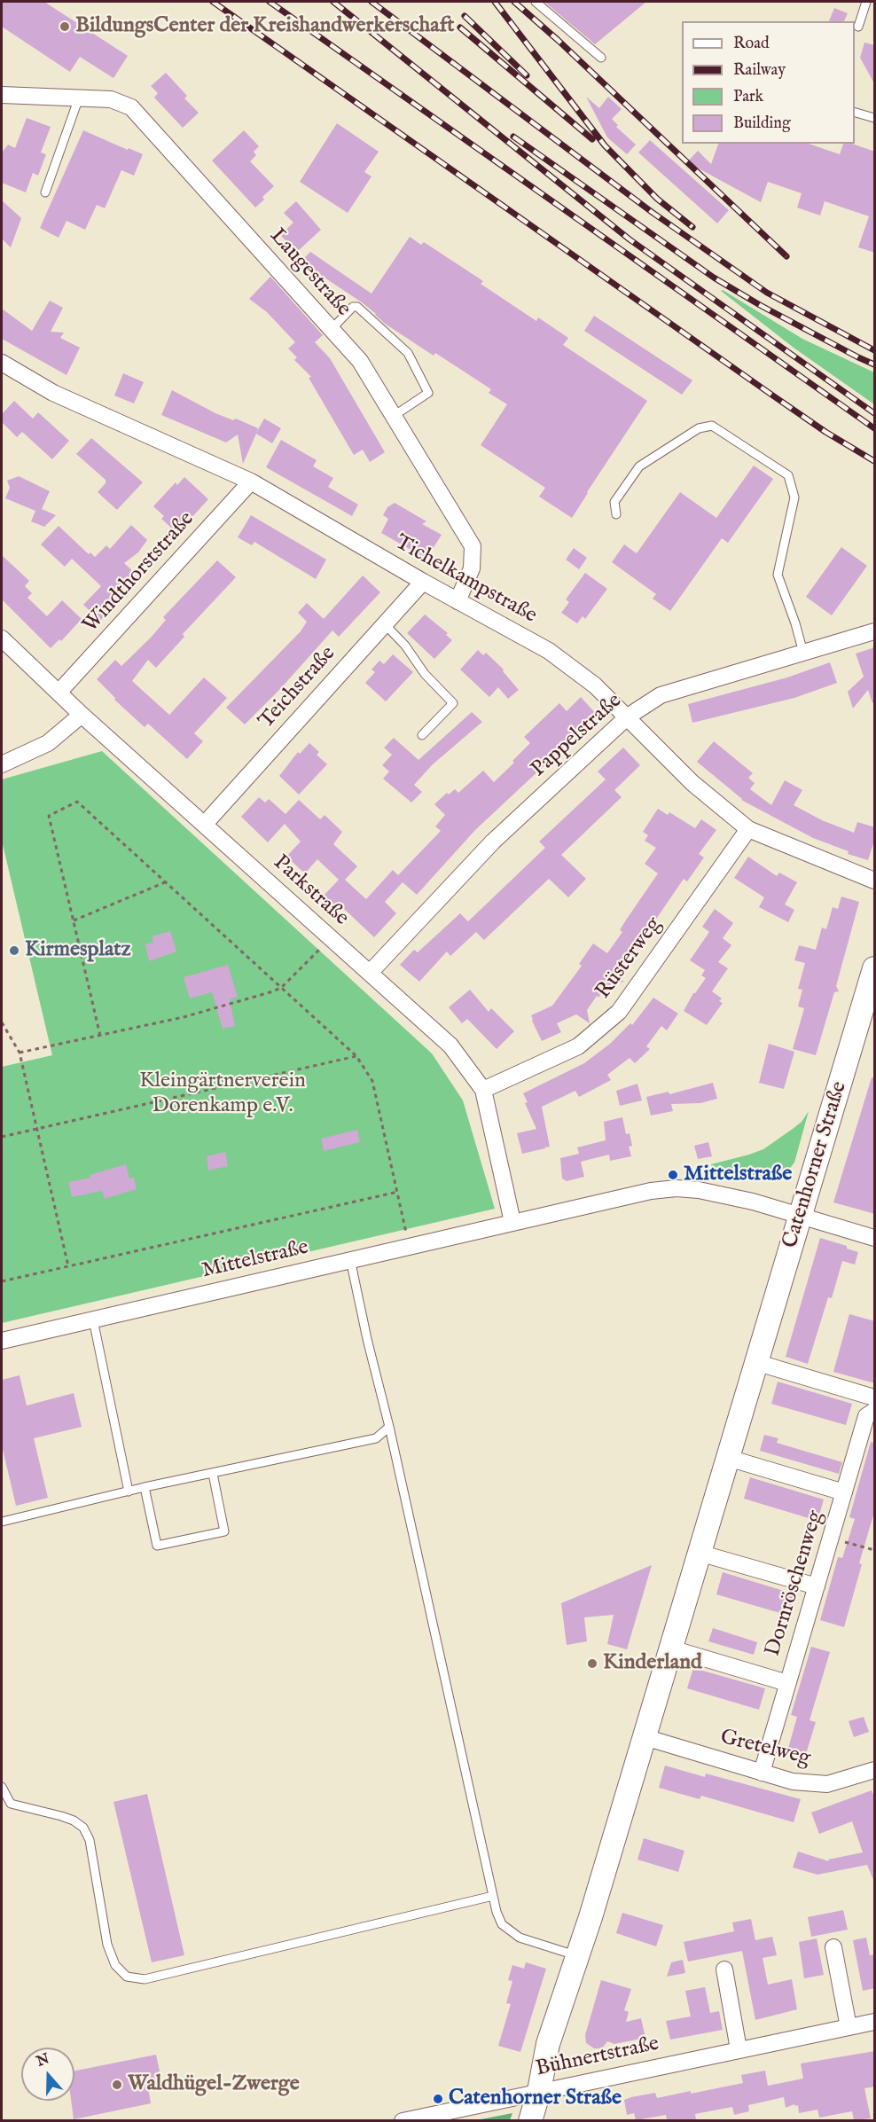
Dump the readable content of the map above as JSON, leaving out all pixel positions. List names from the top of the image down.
{
  "streets": {
    "street": [
      "Laugestraße",
      "Windthorststraße",
      "Tichelkampstraße",
      "Teichstraße",
      "Pappelstraße",
      "Parkstraße",
      "Rüsterweg",
      "Catenhorner Straße",
      "Mittelstraße",
      "Dornröschenweg",
      "Gretelweg",
      "Bühnertstraße"
    ]
  },
  "crossings": [
    ["Laugestraße", "Tichelkampstraße"],
    ["Windthorststraße", "Tichelkampstraße"],
    ["Windthorststraße", "Parkstraße"],
    ["Tichelkampstraße", "Teichstraße"],
    ["Tichelkampstraße", "Pappelstraße"],
    ["Tichelkampstraße", "Rüsterweg"],
    ["Teichstraße", "Parkstraße"],
    ["Pappelstraße", "Parkstraße"],
    ["Parkstraße", "Rüsterweg"],
    ["Parkstraße", "Mittelstraße"],
    ["Catenhorner Straße", "Mittelstraße"],
    ["Catenhorner Straße", "Gretelweg"],
    ["Catenhorner Straße", "Bühnertstraße"],
    ["Dornröschenweg", "Gretelweg"]
  ],
  "parks": ["Kleingärtnerverein Dorenkamp e.V."],
  "places": [
    "BildungsCenter der Kreishandwerkerschaft",
    "Kirmesplatz",
    "Mittelstraße",
    "Kinderland",
    "Waldhügel-Zwerge",
    "Catenhorner Straße"
  ],
  "legend": [
    "Road",
    "Railway",
    "Park",
    "Building"
  ],
  "north": "top"
}
